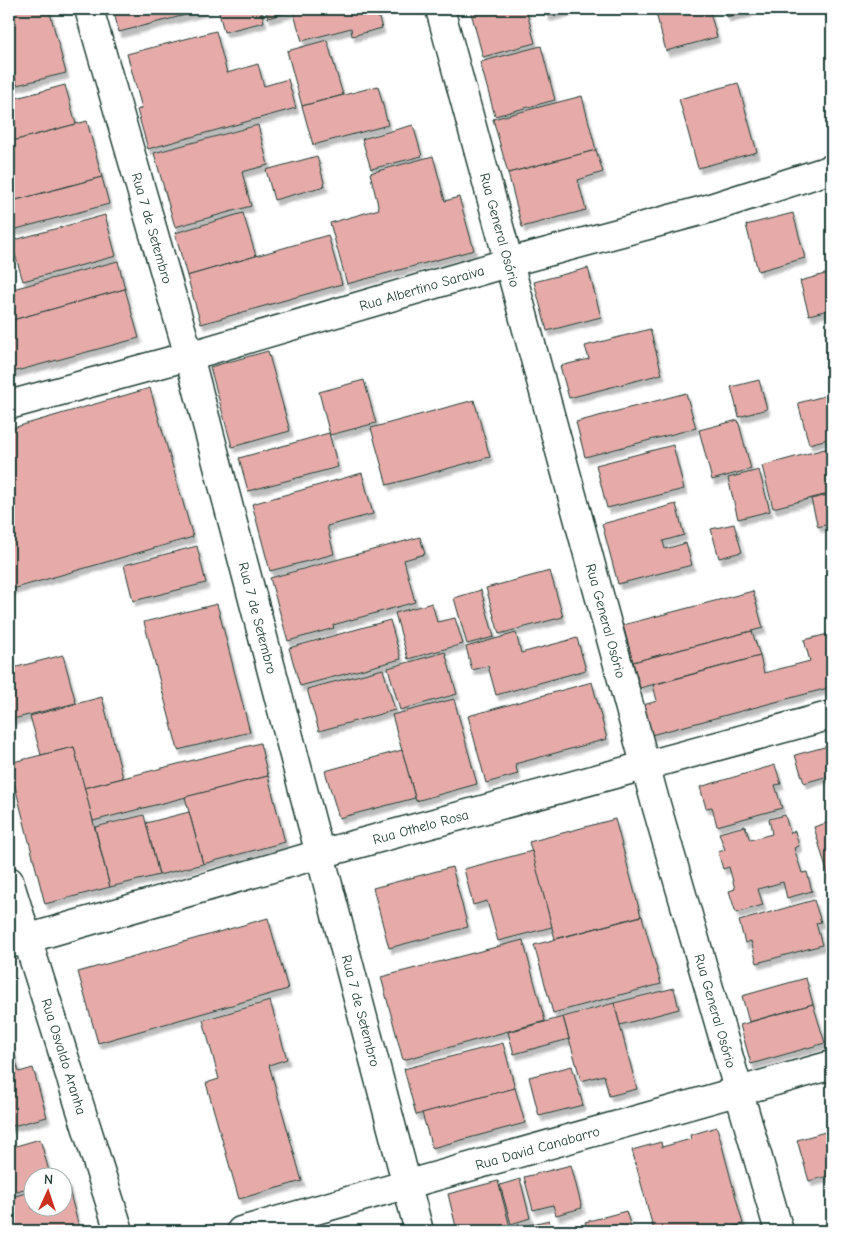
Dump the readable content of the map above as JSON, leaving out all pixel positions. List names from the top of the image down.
{
  "streets": {
    "street": [
      "Rua 7 de Setembro",
      "Rua General Osório",
      "Rua Albertino Saraiva",
      "Rua Othelo Rosa",
      "Rua Osvaldo Aranha",
      "Rua David Canabarro"
    ]
  },
  "crossings": [
    ["Rua 7 de Setembro", "Rua Albertino Saraiva"],
    ["Rua 7 de Setembro", "Rua Othelo Rosa"],
    ["Rua 7 de Setembro", "Rua David Canabarro"],
    ["Rua General Osório", "Rua Albertino Saraiva"],
    ["Rua General Osório", "Rua Othelo Rosa"],
    ["Rua General Osório", "Rua David Canabarro"],
    ["Rua Othelo Rosa", "Rua Osvaldo Aranha"]
  ],
  "north": "top"
}
